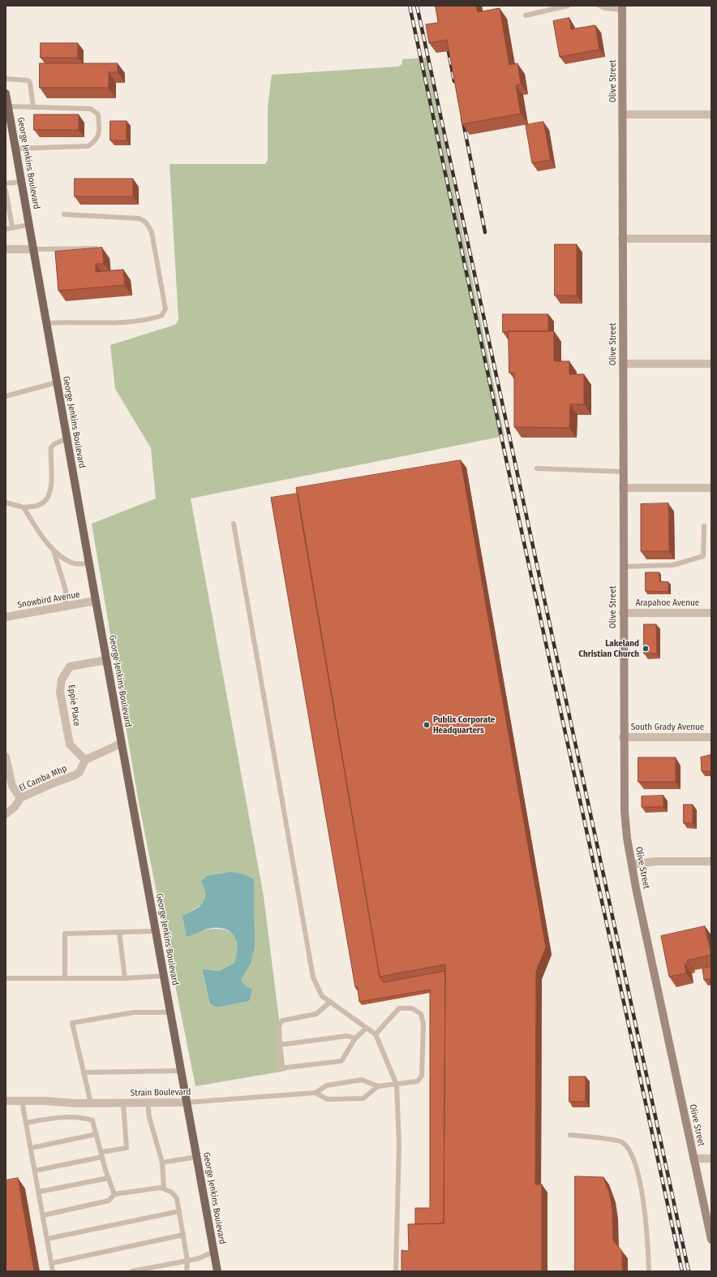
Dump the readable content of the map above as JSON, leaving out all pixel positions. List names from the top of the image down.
{
  "streets": {
    "main road": ["Olive Street", "George Jenkins Boulevard"],
    "street": [
      "Snowbird Avenue",
      "Arapahoe Avenue",
      "Eppie Place",
      "South Grady Avenue",
      "El Camba Mhp",
      "Strain Boulevard"
    ]
  },
  "crossings": [
    ["Olive Street", "Arapahoe Avenue"],
    ["Olive Street", "South Grady Avenue"],
    ["George Jenkins Boulevard", "Snowbird Avenue"],
    ["George Jenkins Boulevard", "Eppie Place"],
    ["George Jenkins Boulevard", "Strain Boulevard"],
    ["Eppie Place", "El Camba Mhp"]
  ],
  "places": ["Lakeland Christian Church", "Publix Corporate Headquarters"]
}
